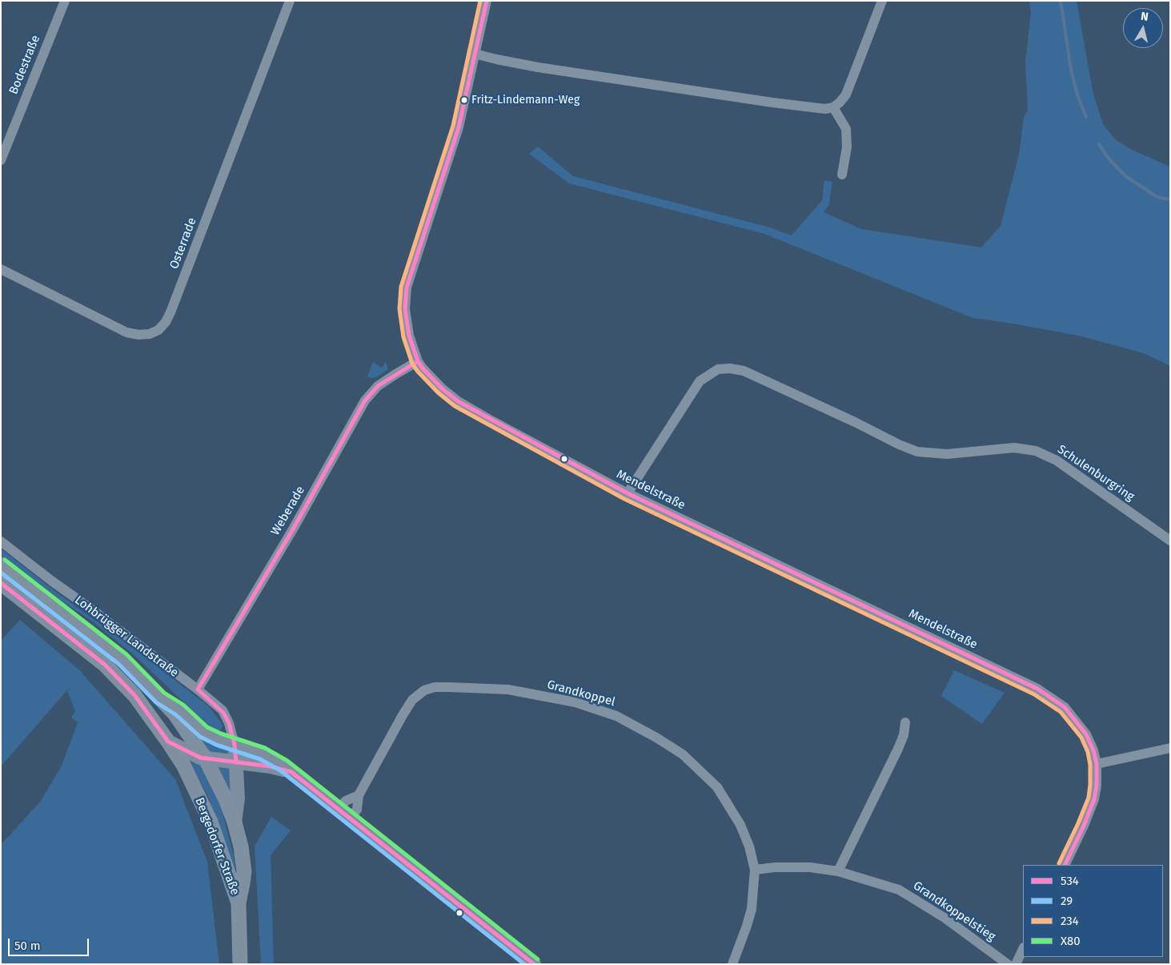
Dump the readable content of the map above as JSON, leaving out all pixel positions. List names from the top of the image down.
{
  "streets": {
    "main road": ["Bergedorfer Straße"],
    "street": [
      "Bodestraße",
      "Osterrade",
      "Schulenburgring",
      "Mendelstraße",
      "Weberade",
      "Lohbrügger Landstraße",
      "Grandkoppel",
      "Grandkoppelstieg"
    ]
  },
  "crossings": [
    ["Schulenburgring", "Mendelstraße"],
    ["Mendelstraße", "Weberade"],
    ["Weberade", "Lohbrügger Landstraße"],
    ["Lohbrügger Landstraße", "Bergedorfer Straße"],
    ["Grandkoppel", "Grandkoppelstieg"]
  ],
  "places": ["Fritz-Lindemann-Weg"],
  "lines": [
    "transit line 534",
    "transit line 234",
    "transit line X80",
    "transit line 29"
  ],
  "legend": [
    "534",
    "29",
    "234",
    "X80"
  ],
  "scale_bar": "50 m",
  "north": "top"
}
